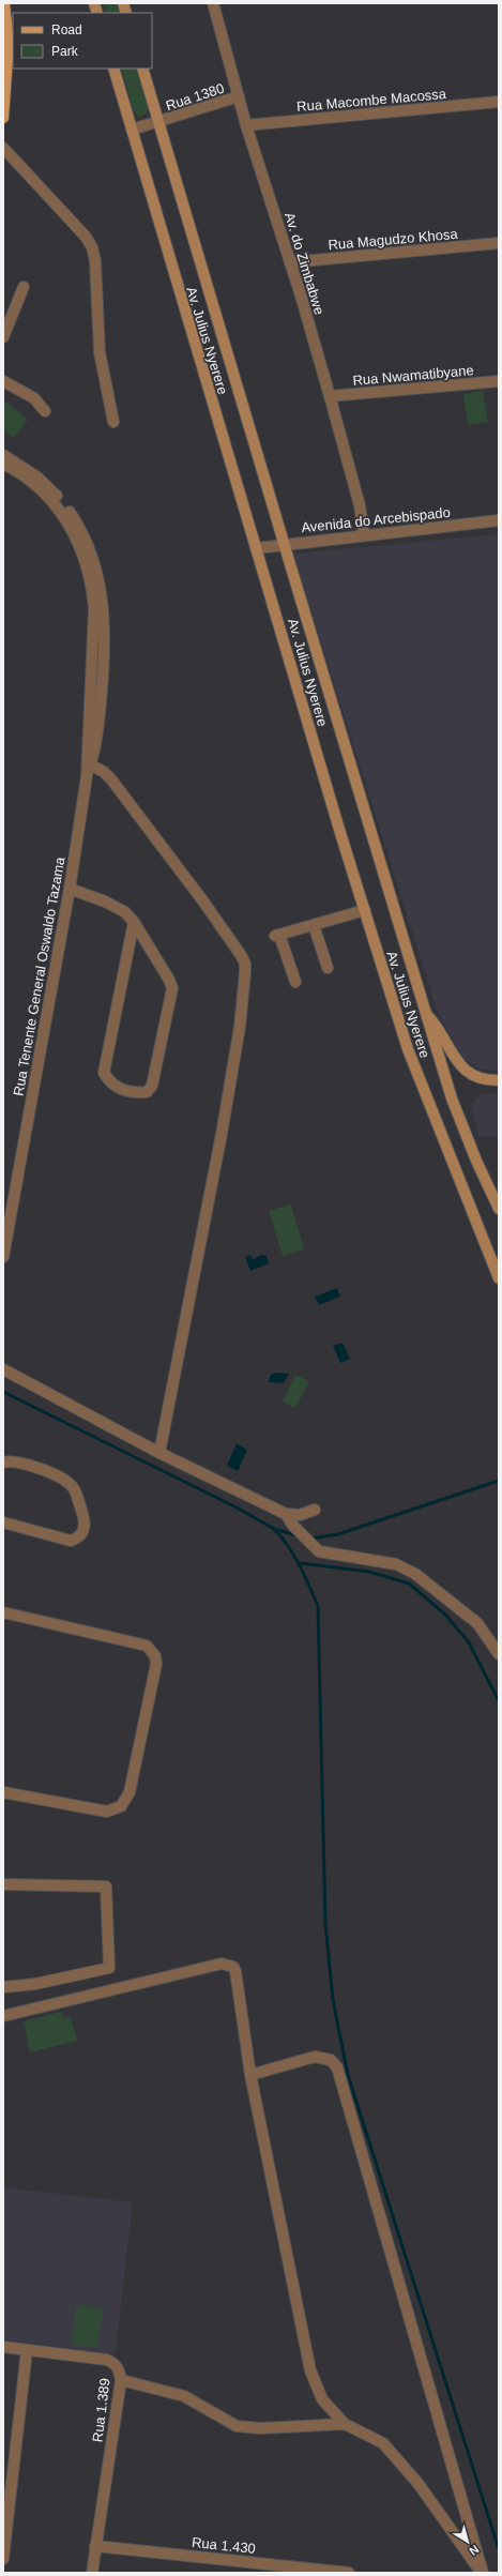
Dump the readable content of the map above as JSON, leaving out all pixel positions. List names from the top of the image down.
{
  "streets": {
    "main road": ["Av. Julius Nyerere"],
    "street": [
      "Rua 1380",
      "Rua Macombe Macossa",
      "Rua Magudzo Khosa",
      "Av. do Zimbabwe",
      "Rua Nwamatibyane",
      "Avenida do Arcebispado",
      "Rua Tenente General Oswaldo Tazama",
      "Rua 1.389",
      "Rua 1.430"
    ]
  },
  "crossings": [
    ["Rua 1380", "Av. do Zimbabwe"],
    ["Rua 1380", "Av. Julius Nyerere"],
    ["Rua Macombe Macossa", "Av. do Zimbabwe"],
    ["Rua Magudzo Khosa", "Av. do Zimbabwe"],
    ["Av. do Zimbabwe", "Rua Nwamatibyane"],
    ["Av. do Zimbabwe", "Avenida do Arcebispado"],
    ["Av. Julius Nyerere", "Avenida do Arcebispado"],
    ["Rua 1.389", "Rua 1.430"]
  ],
  "legend": ["Road", "Park"],
  "north": "bottom right"
}
